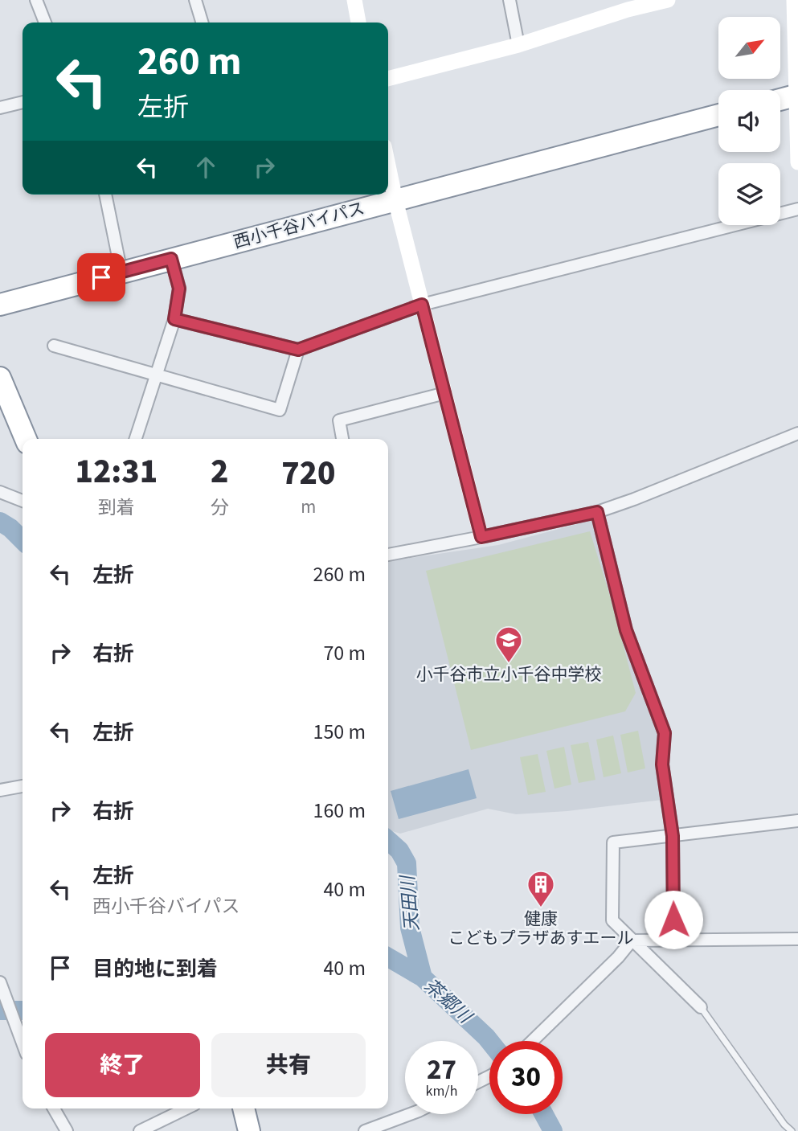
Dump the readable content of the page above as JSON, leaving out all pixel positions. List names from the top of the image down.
{
  "streets": {
    "highway": ["西小千谷バイパス"]
  },
  "water": ["天田川", "茶郷川"],
  "places": {
    "school or university": ["小千谷市立小千谷中学校"],
    "building": ["健康 こどもプラザあすエール"]
  },
  "north": "top right",
  "page": {
    "turn": ["260 m", "左折"],
    "eta": [
      "12:31",
      "到着",
      "2",
      "分",
      "720",
      "m"
    ],
    "list": [
      {
        "name": "左折",
        "value": "260 m"
      },
      {
        "name": "右折",
        "value": "70 m"
      },
      {
        "name": "左折",
        "value": "150 m"
      },
      {
        "name": "右折",
        "value": "160 m"
      },
      {
        "name": "左折",
        "note": "西小千谷バイパス",
        "value": "40 m"
      },
      {
        "name": "目的地に到着",
        "value": "40 m"
      }
    ],
    "buttons": ["終了", "共有"],
    "speed": "27 km/h",
    "limit": "30"
  }
}
